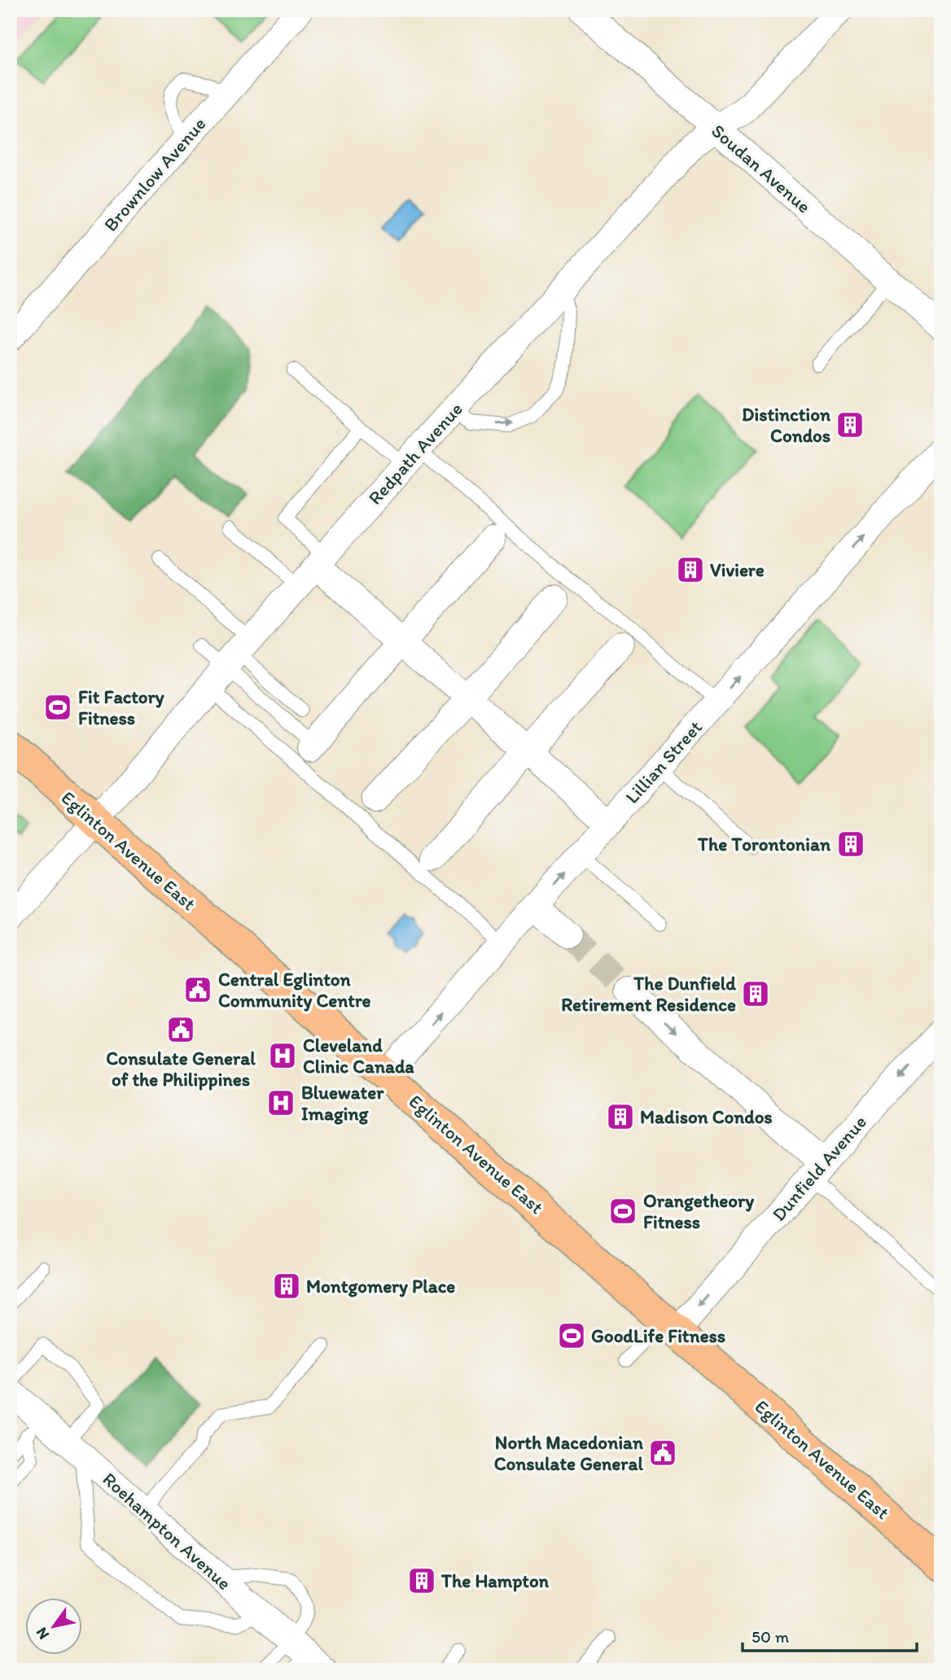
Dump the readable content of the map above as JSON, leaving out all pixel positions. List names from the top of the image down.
{
  "streets": {
    "main road": ["Eglinton Avenue East"],
    "street": [
      "Soudan Avenue",
      "Brownlow Avenue",
      "Redpath Avenue",
      "Lillian Street",
      "Dunfield Avenue",
      "Roehampton Avenue"
    ]
  },
  "crossings": [
    ["Soudan Avenue", "Redpath Avenue"],
    ["Redpath Avenue", "Eglinton Avenue East"],
    ["Lillian Street", "Eglinton Avenue East"],
    ["Eglinton Avenue East", "Dunfield Avenue"]
  ],
  "one_way": ["Lillian Street", "Dunfield Avenue"],
  "places": {
    "building": [
      "Distinction Condos",
      "Viviere",
      "The Torontonian",
      "The Dunfield Retirement Residence",
      "Madison Condos",
      "Montgomery Place",
      "The Hampton"
    ],
    "sports": ["Fit Factory Fitness", "Orangetheory Fitness", "GoodLife Fitness"],
    "public building": ["Central Eglinton Community Centre", "Consulate General of the Philippines", "North Macedonian Consulate General"],
    "hospital": ["Cleveland Clinic Canada", "Bluewater Imaging"]
  },
  "scale_bar": "50 m",
  "north": "bottom left"
}
